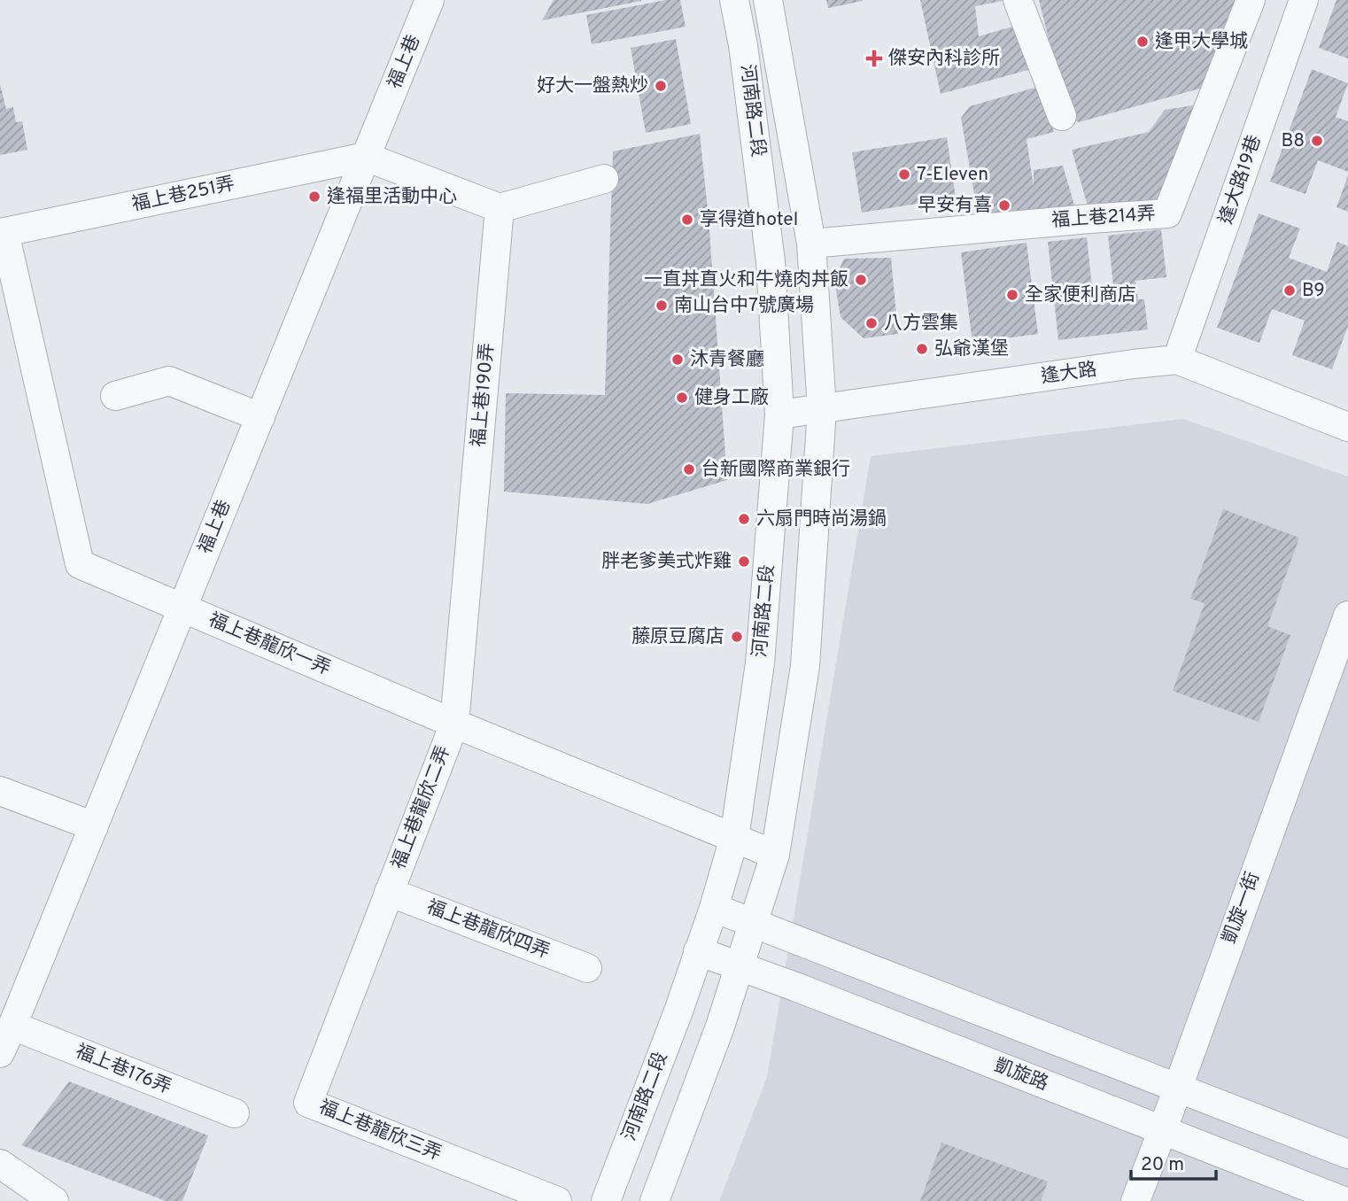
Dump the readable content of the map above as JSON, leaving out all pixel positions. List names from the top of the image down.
{
  "streets": {
    "street": [
      "福上巷",
      "河南路二段",
      "逢大路19巷",
      "福上巷251弄",
      "福上巷214弄",
      "逢大路",
      "福上巷190弄",
      "福上巷龍欣一弄",
      "福上巷龍欣二弄",
      "凱旋一街",
      "福上巷龍欣四弄",
      "福上巷176弄",
      "凱旋路",
      "福上巷龍欣三弄"
    ]
  },
  "crossings": [
    ["福上巷", "福上巷251弄"],
    ["福上巷", "福上巷龍欣一弄"],
    ["福上巷", "福上巷176弄"],
    ["河南路二段", "福上巷214弄"],
    ["河南路二段", "逢大路"],
    ["河南路二段", "福上巷龍欣一弄"],
    ["河南路二段", "凱旋路"],
    ["逢大路19巷", "逢大路"],
    ["福上巷251弄", "福上巷龍欣一弄"],
    ["福上巷190弄", "福上巷龍欣一弄"],
    ["福上巷190弄", "福上巷龍欣二弄"],
    ["福上巷龍欣一弄", "福上巷龍欣二弄"],
    ["福上巷龍欣二弄", "福上巷龍欣四弄"],
    ["福上巷龍欣二弄", "福上巷龍欣三弄"],
    ["凱旋一街", "凱旋路"],
    ["福上巷龍欣四弄", "福上巷龍欣三弄"]
  ],
  "places": {
    "other": [
      "逢甲大學城",
      "好大一盤熱炒",
      "B8",
      "7-Eleven",
      "逢福里活動中心",
      "早安有喜",
      "享得道hotel",
      "一直丼直火和牛燒肉丼飯",
      "B9",
      "全家便利商店",
      "南山台中7號廣場",
      "八方雲集",
      "弘爺漢堡",
      "沐青餐廳",
      "健身工廠",
      "台新國際商業銀行",
      "六扇門時尚湯鍋",
      "胖老爹美式炸雞",
      "藤原豆腐店"
    ],
    "health": ["傑安內科診所"]
  },
  "scale_bar": "20 m"
}
